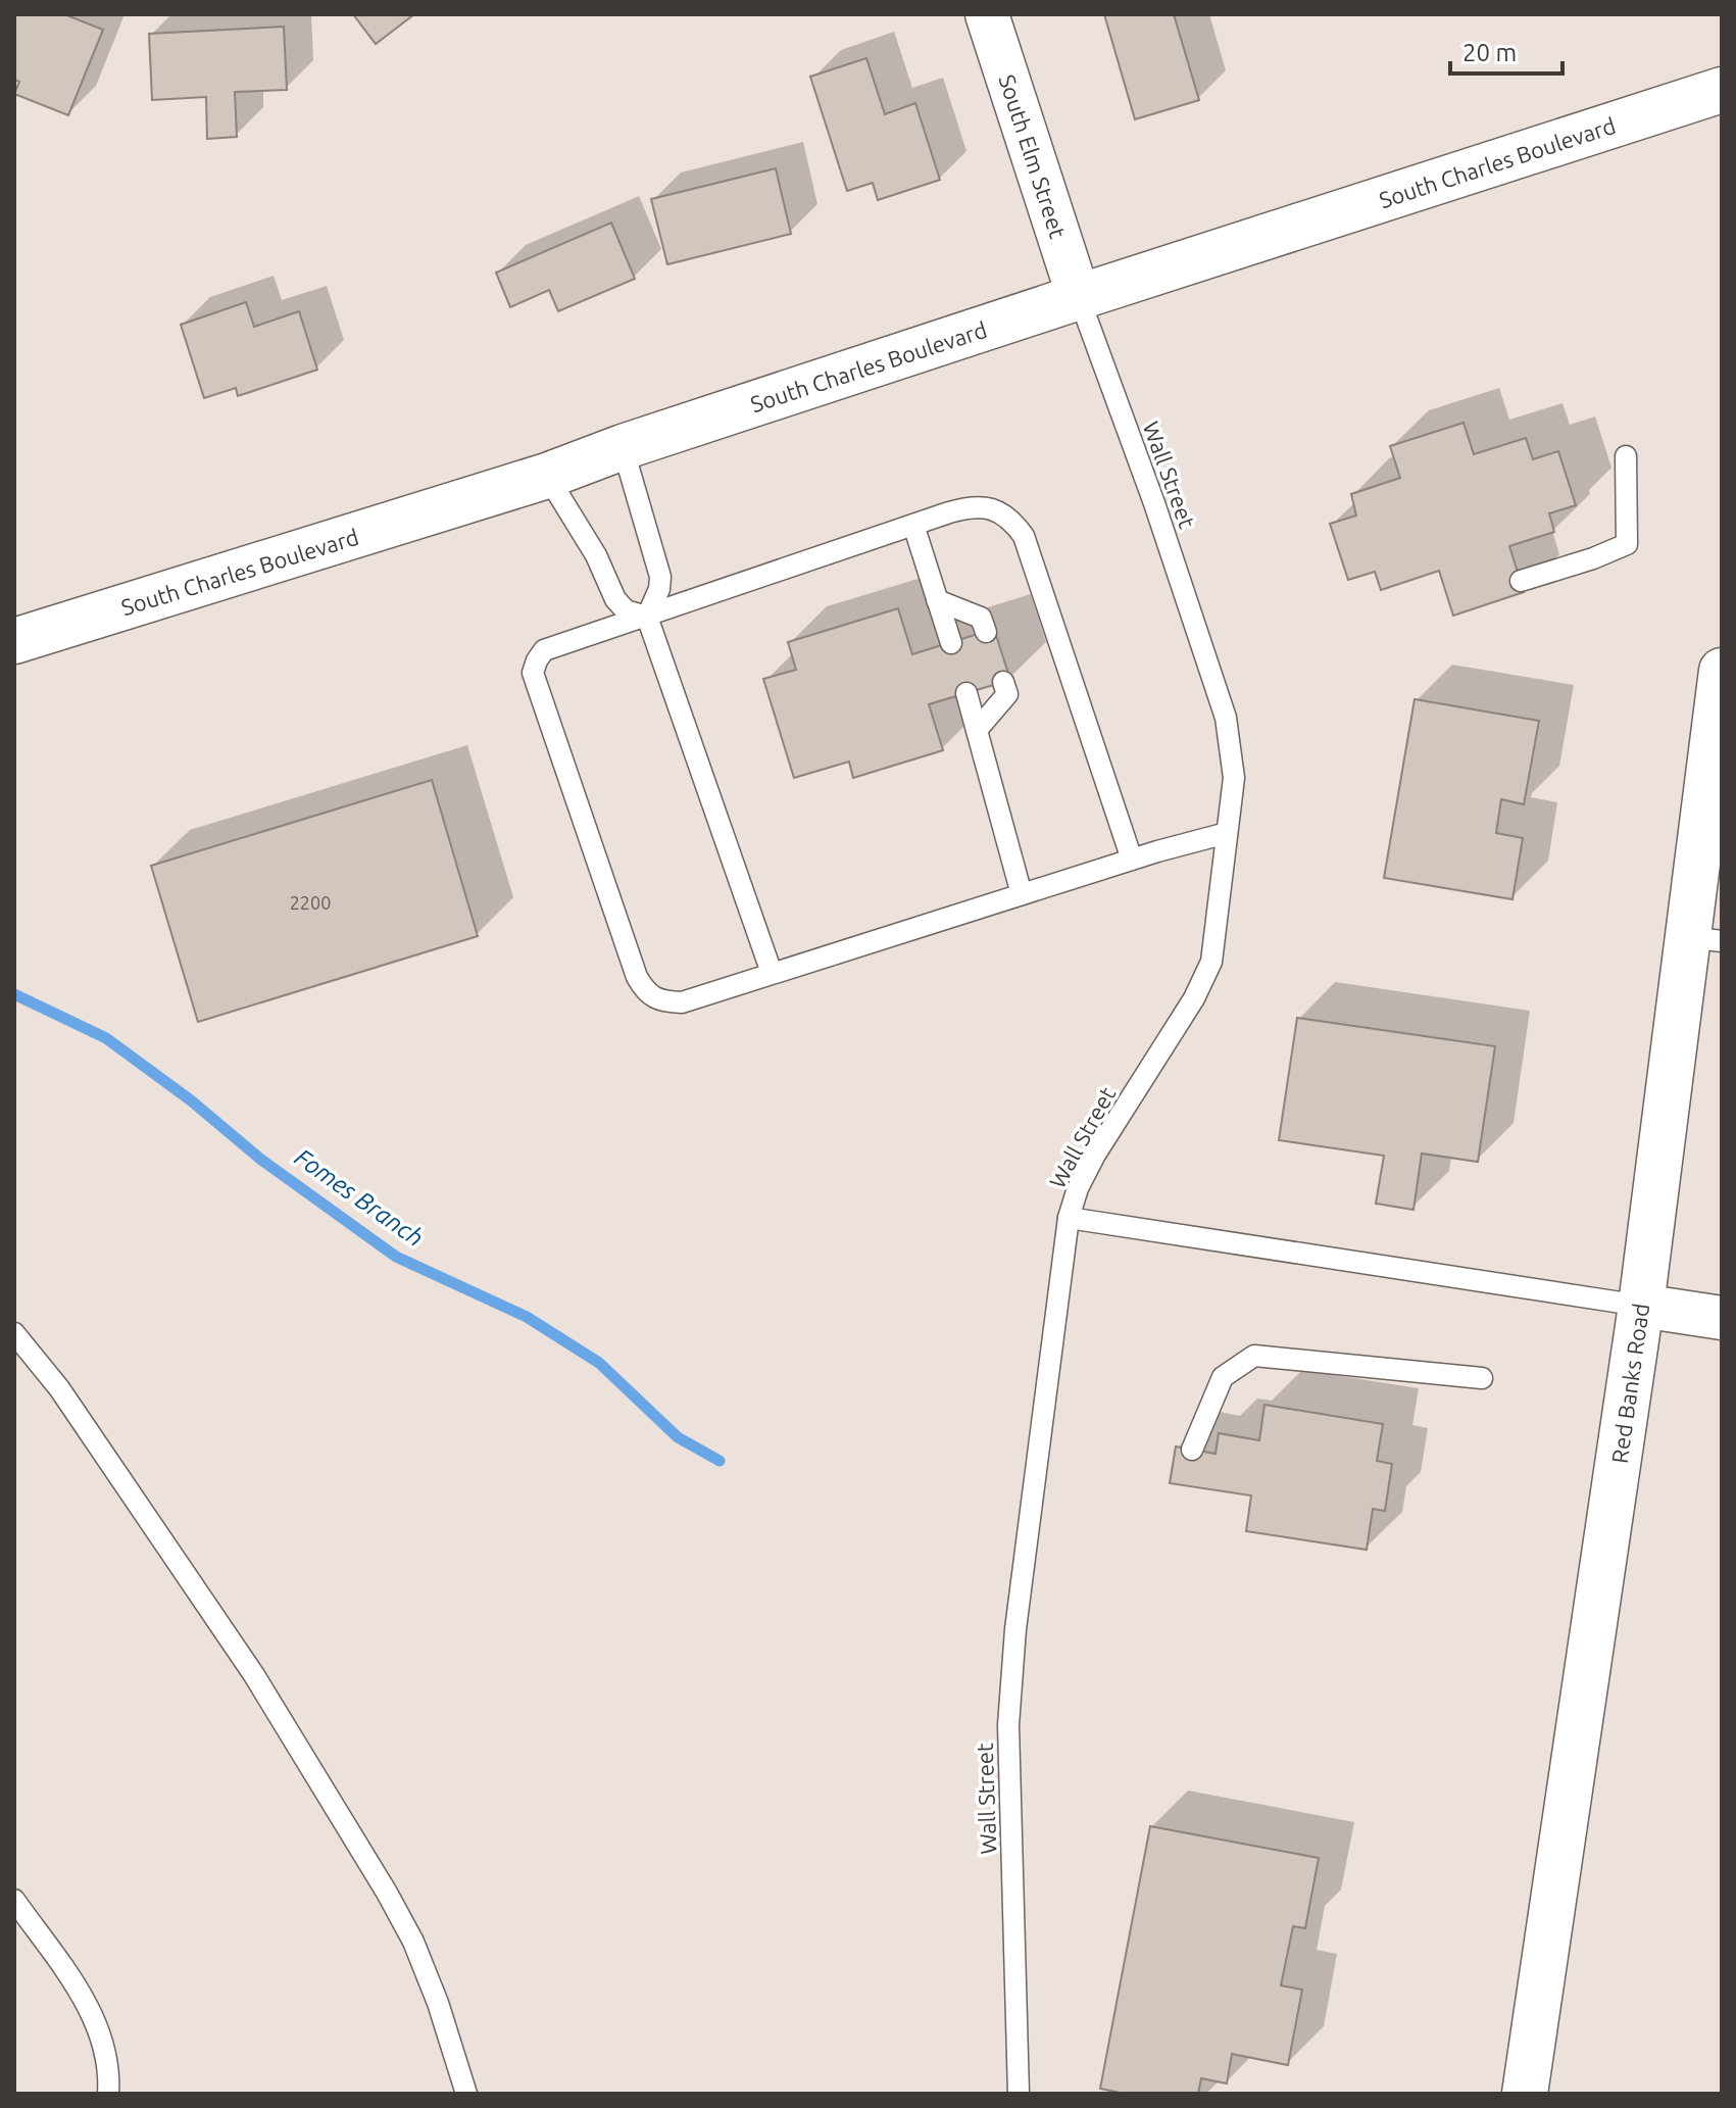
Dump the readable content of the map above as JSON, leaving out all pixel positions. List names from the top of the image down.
{
  "streets": {
    "main road": ["South Charles Boulevard", "Red Banks Road"],
    "street": ["South Elm Street"],
    "lane": ["Wall Street"]
  },
  "crossings": [
    ["South Elm Street", "South Charles Boulevard"],
    ["South Elm Street", "Wall Street"],
    ["South Charles Boulevard", "Wall Street"]
  ],
  "water": ["Fomes Branch"],
  "house_numbers": ["2200"],
  "scale_bar": "20 m"
}
